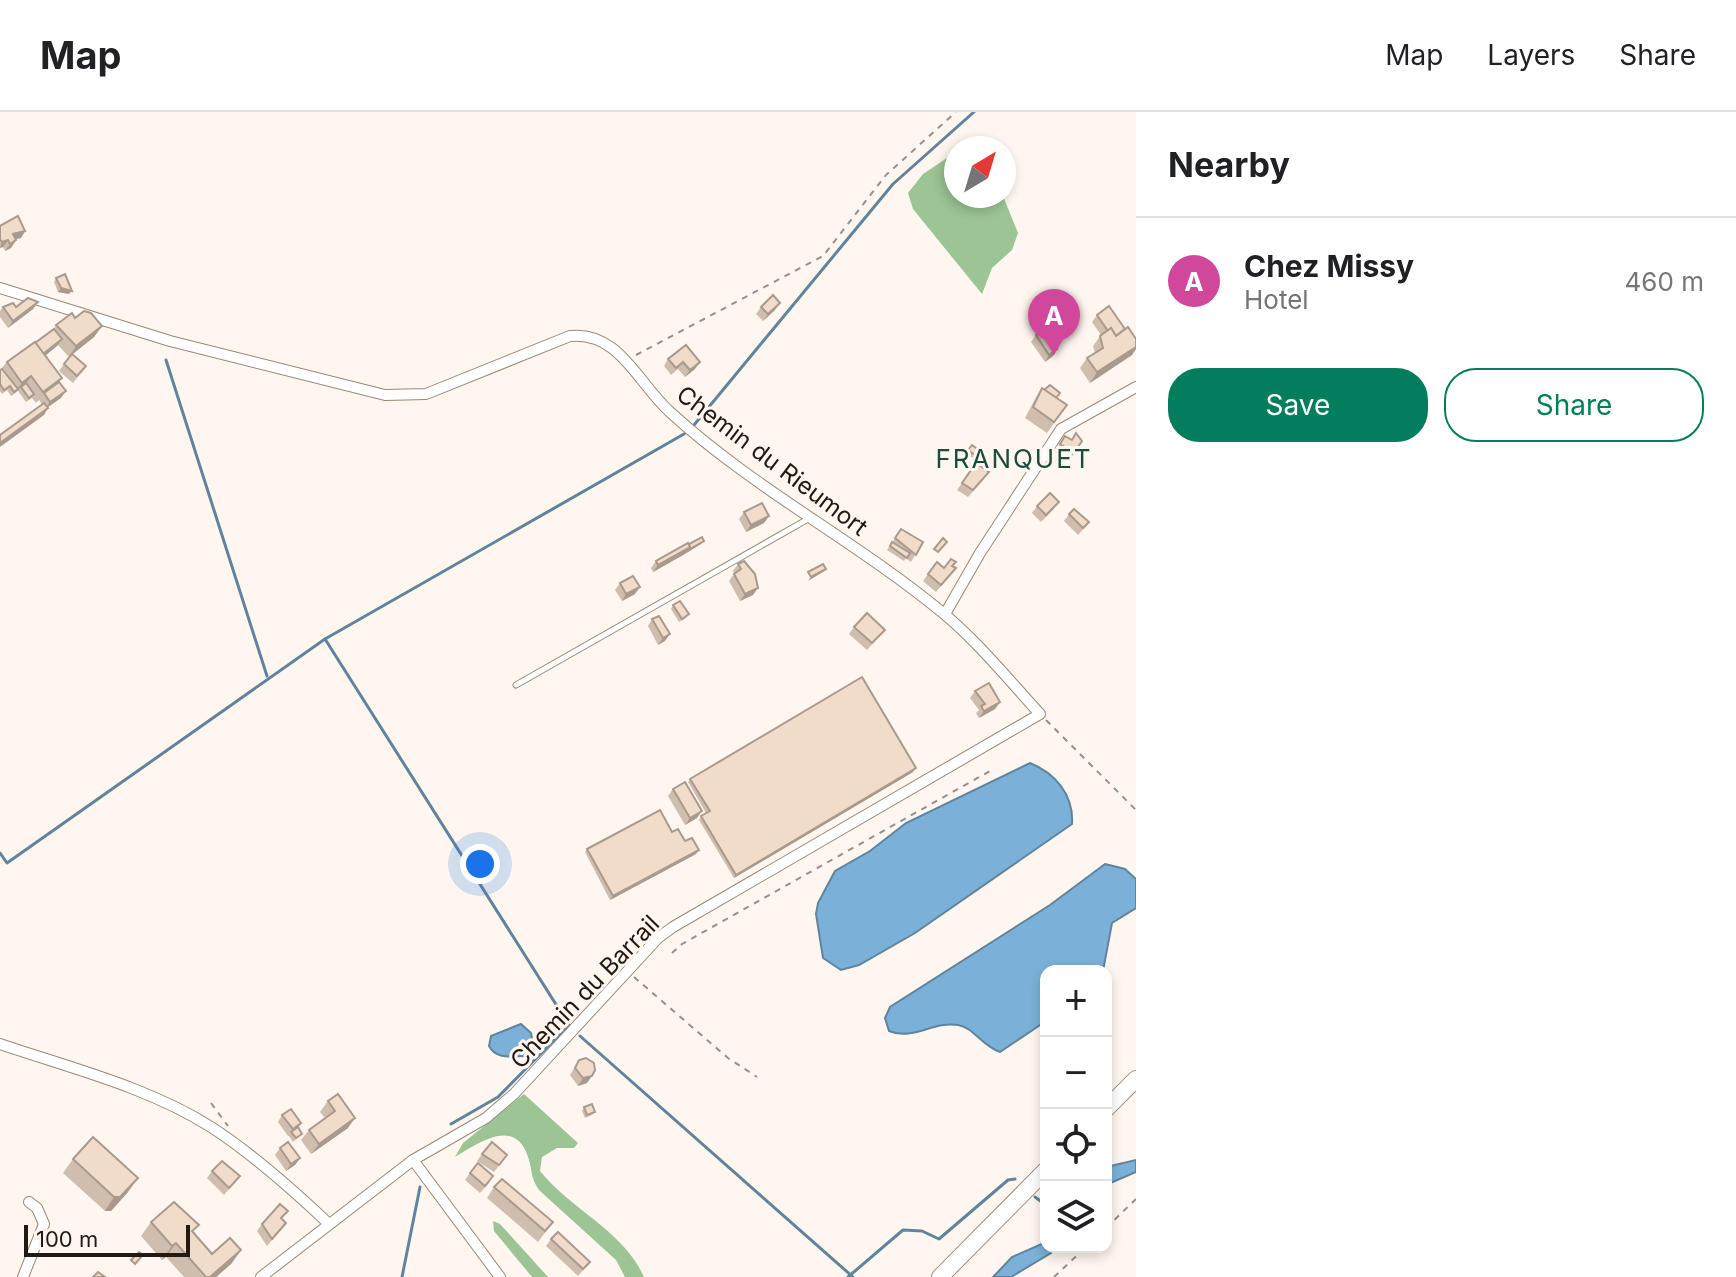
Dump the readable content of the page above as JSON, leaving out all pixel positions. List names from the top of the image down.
{
  "streets": {
    "street": ["Chemin du Rieumort", "Chemin du Barrail"]
  },
  "crossings": [
    ["Chemin du Rieumort", "Chemin du Barrail"]
  ],
  "districts": ["FRANQUET"],
  "scale_bar": "100 m",
  "north": "top right",
  "page": {
    "header": "Map",
    "nav": ["Map", "Layers", "Share"],
    "heading": "Nearby",
    "list": [
      {
        "mark": "A",
        "name": "Chez Missy",
        "note": "Hotel",
        "value": "460 m"
      }
    ],
    "pins": "A",
    "buttons": ["Save", "Share"],
    "map_buttons": ["+", "−"],
    "scale": "100 m"
  }
}
